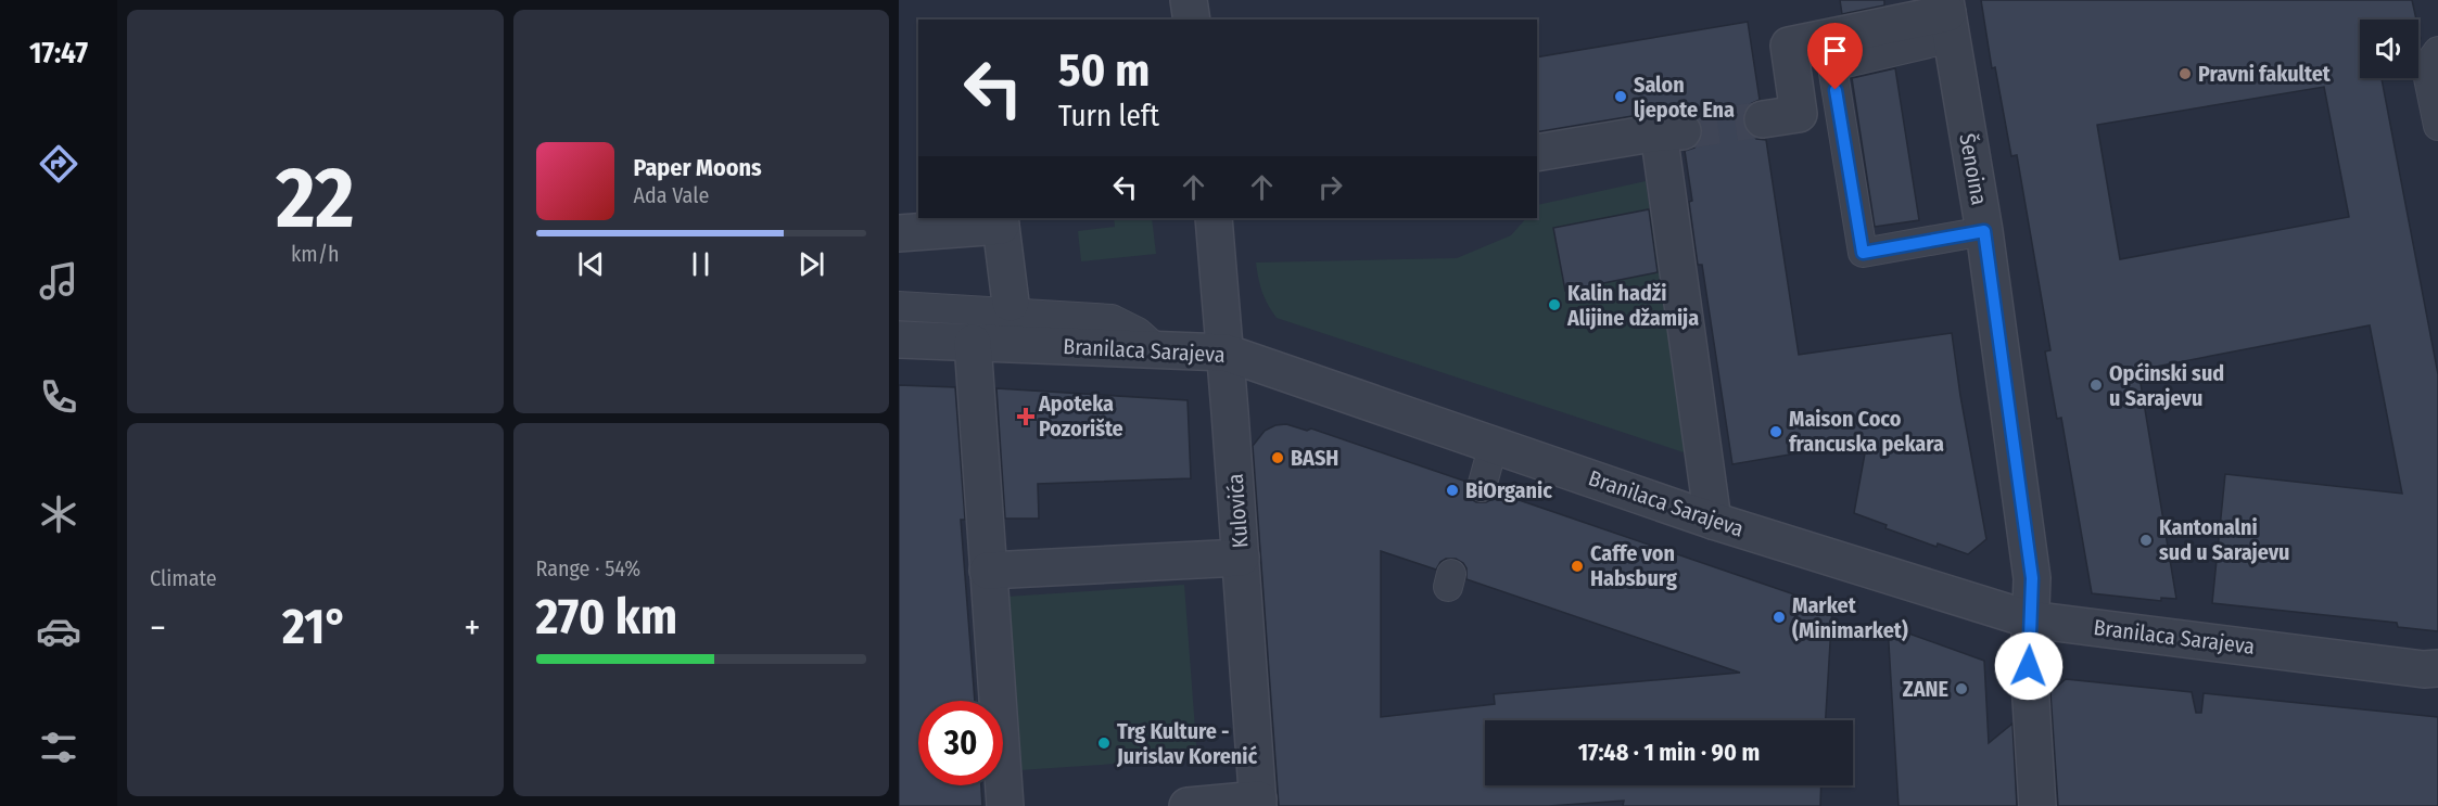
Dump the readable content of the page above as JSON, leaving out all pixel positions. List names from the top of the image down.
{
  "streets": {
    "street": ["Šenoina", "Branilaca Sarajeva", "Kulovića"]
  },
  "crossings": [
    ["Šenoina", "Branilaca Sarajeva"],
    ["Branilaca Sarajeva", "Kulovića"]
  ],
  "places": {
    "other": [
      "Pravni fakultet",
      "Salon ljepote Ena",
      "Kalin hadži Alijine džamija",
      "Općinski sud u Sarajevu",
      "Maison Coco francuska pekara",
      "BASH",
      "BiOrganic",
      "Kantonalni sud u Sarajevu",
      "Caffe von Habsburg",
      "Market (Minimarket)",
      "ZANE",
      "Trg Kulture - Jurislav Korenić"
    ],
    "health": ["Apoteka Pozorište"]
  },
  "page": {
    "tabs": "17:47",
    "tile": [
      ["22", "km/h"],
      "Climate",
      ["Range · 54%", "270 km"]
    ],
    "turn": ["50 m", "Turn left"],
    "song": ["Paper Moons", "Ada Vale"],
    "heat": ["−", "21°", "+"],
    "limit": "30",
    "trip": "17:48 · 1 min · 90 m"
  }
}
